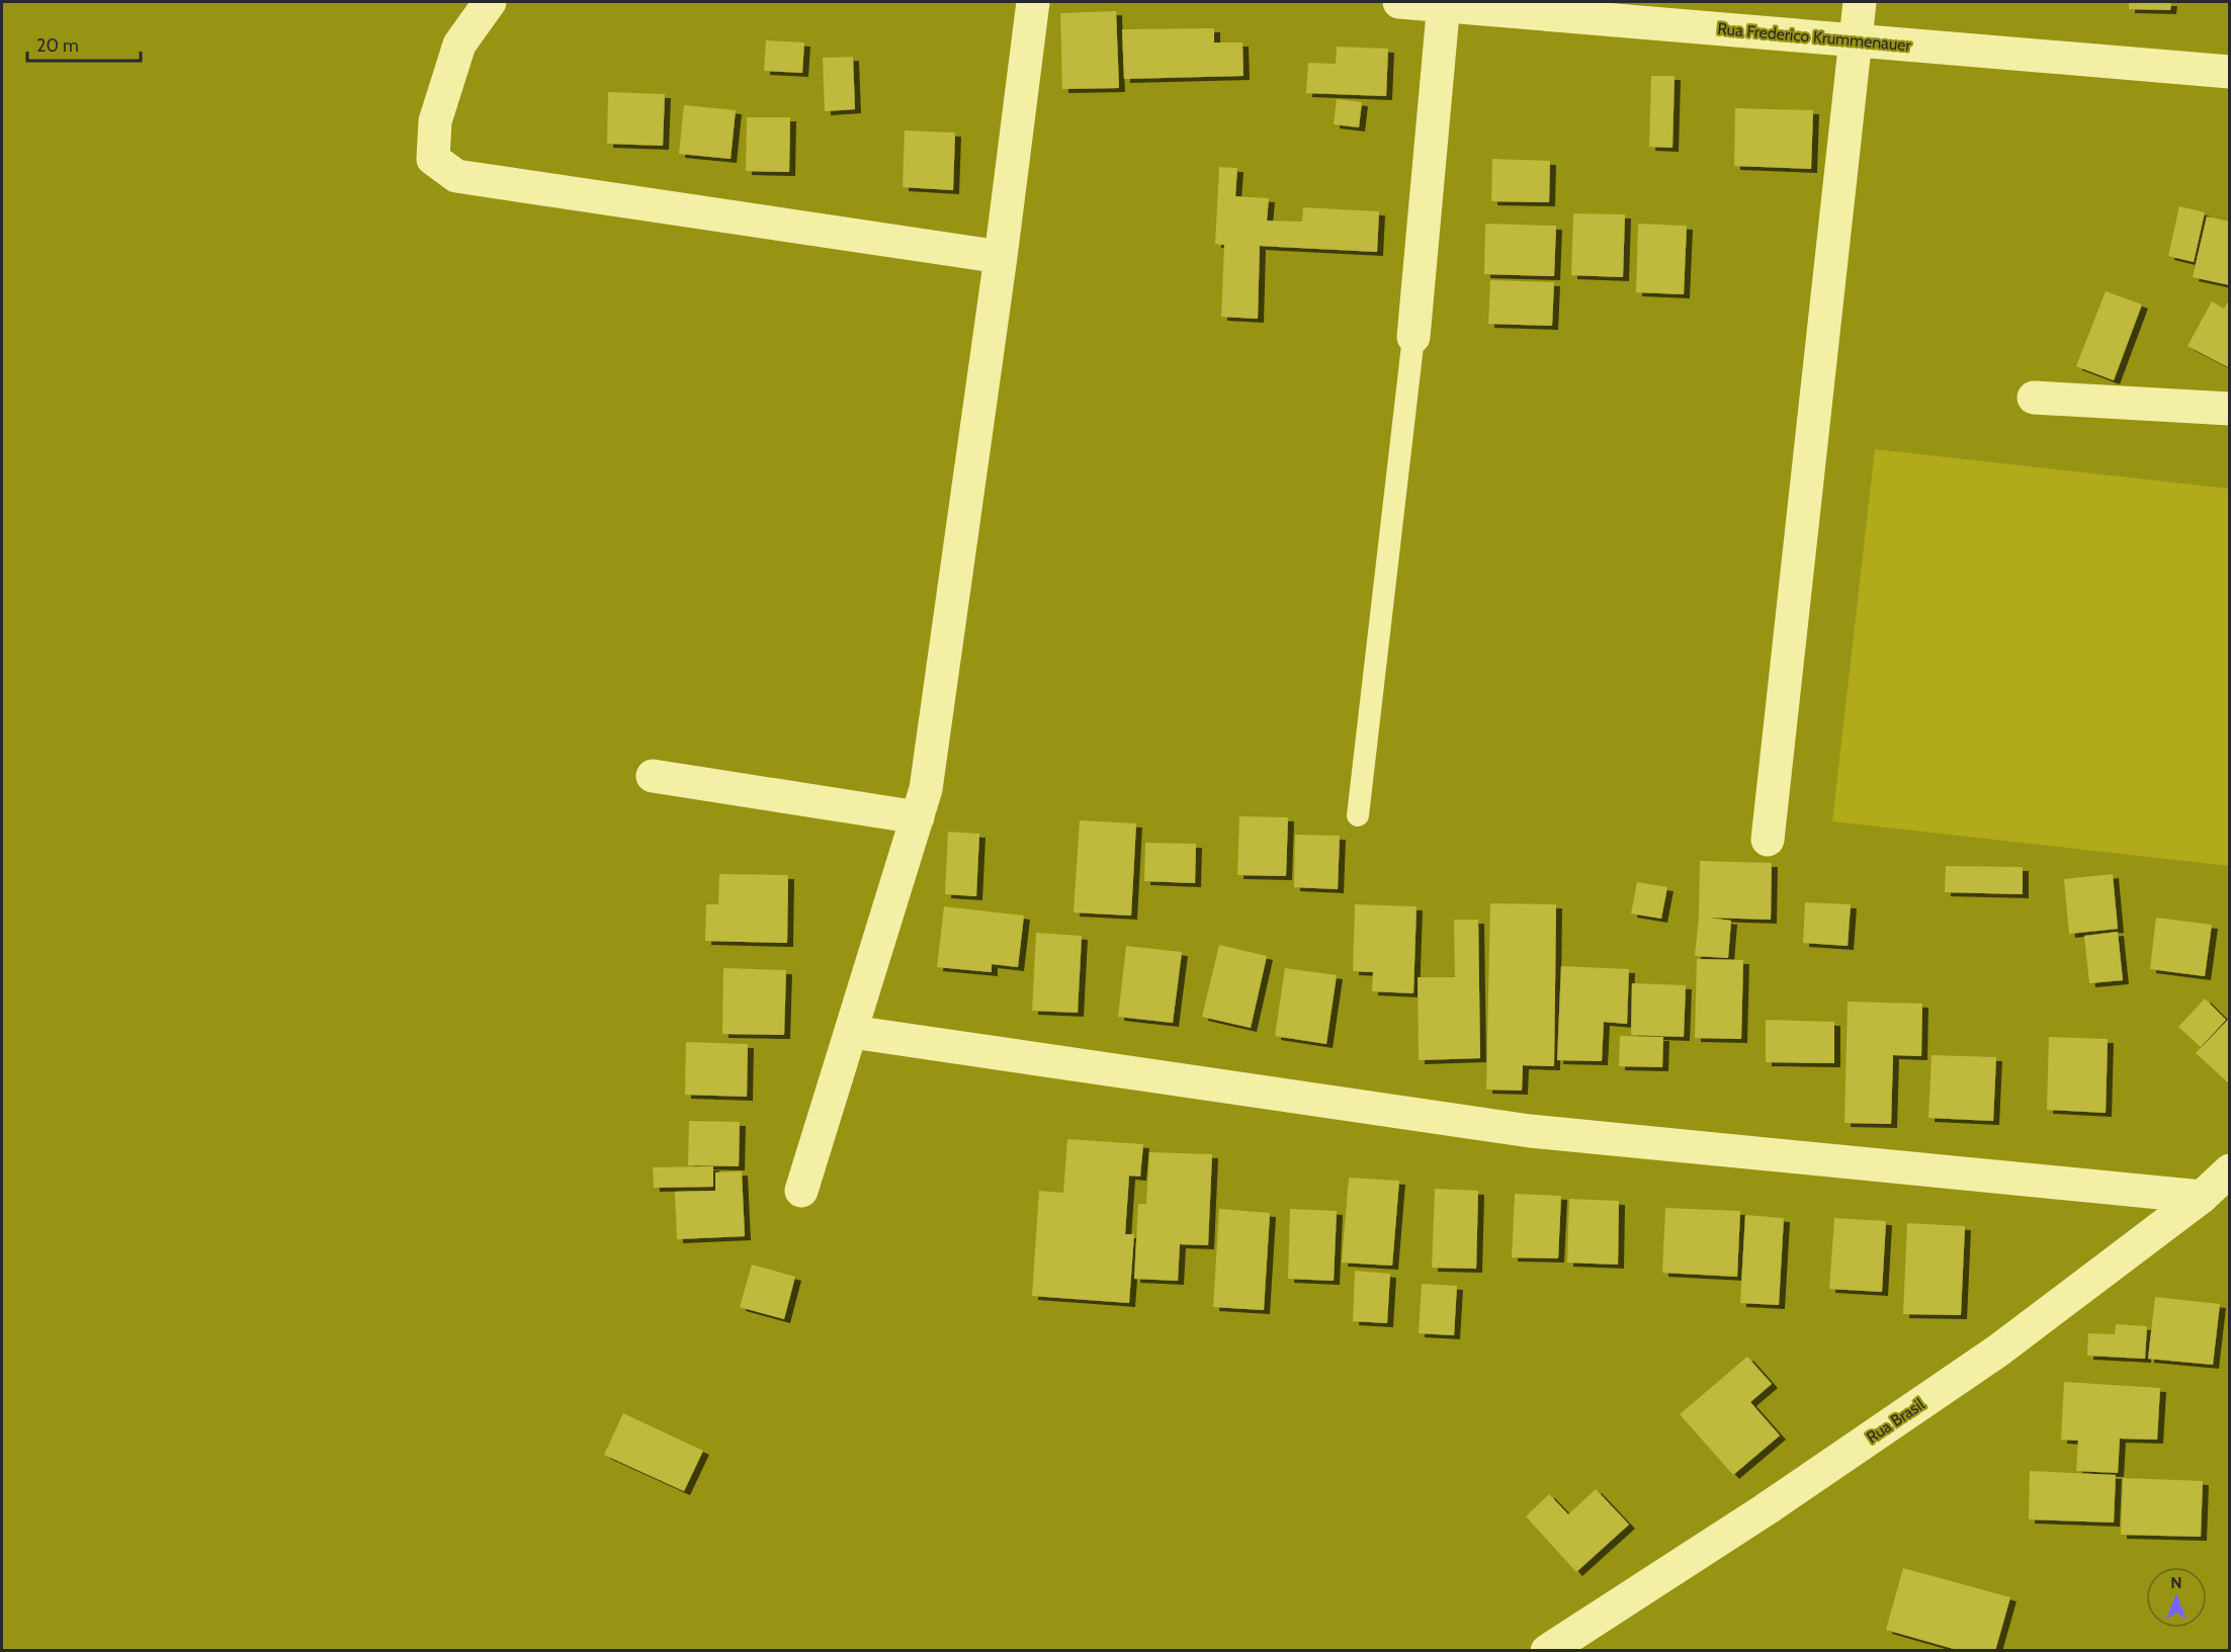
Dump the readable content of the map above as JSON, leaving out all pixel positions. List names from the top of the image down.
{
  "streets": {
    "street": ["Rua Frederico Krummenauer", "Rua Brasil"]
  },
  "scale_bar": "20 m",
  "north": "top"
}
